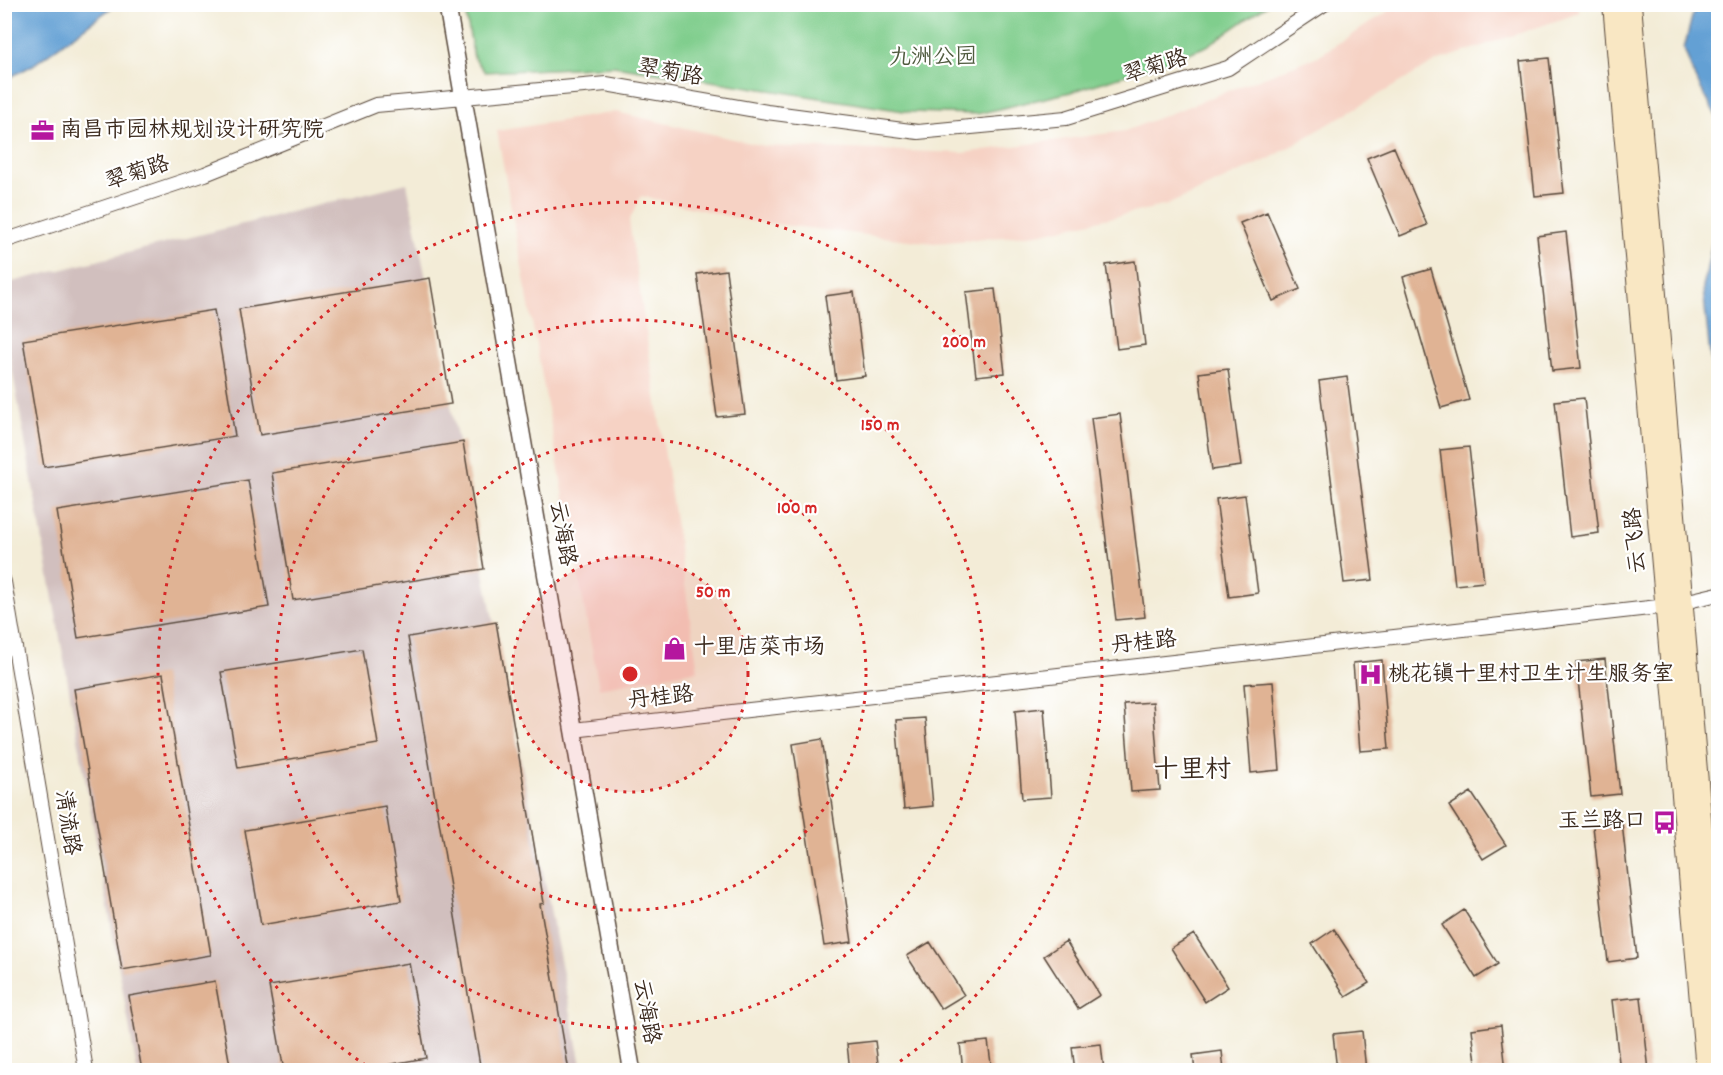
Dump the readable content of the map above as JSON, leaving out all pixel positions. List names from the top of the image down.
{
  "streets": {
    "main road": ["云飞路"],
    "street": [
      "翠菊路",
      "云海路",
      "丹桂路",
      "清流路"
    ]
  },
  "crossings": [
    ["翠菊路", "云海路"],
    ["云海路", "丹桂路"],
    ["云飞路", "丹桂路"]
  ],
  "districts": ["十里村"],
  "parks": ["九洲公园"],
  "places": {
    "office": ["南昌市园林规划设计研究院"],
    "shop": ["十里店菜市场"],
    "hospital": ["桃花镇十里村卫生计生服务室"],
    "bus stop": ["玉兰路口"]
  },
  "rings": [
    "200 m",
    "150 m",
    "100 m",
    "50 m"
  ]
}
